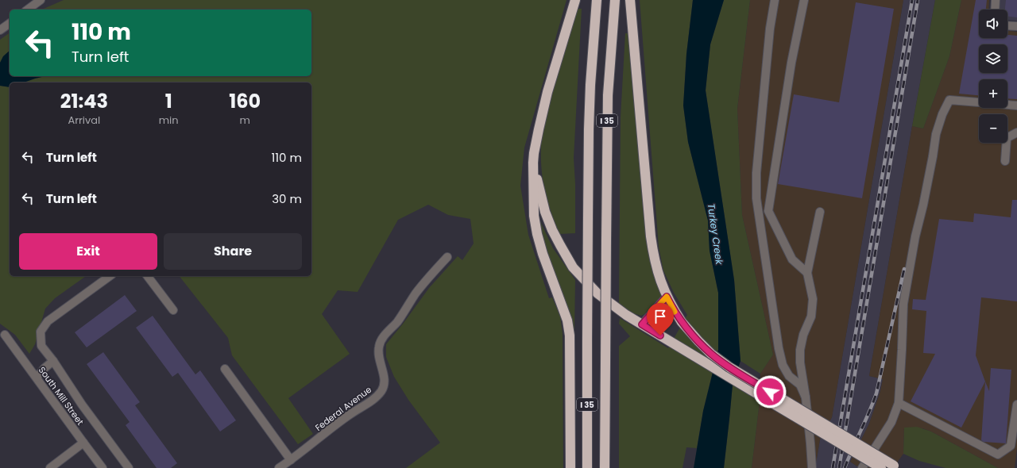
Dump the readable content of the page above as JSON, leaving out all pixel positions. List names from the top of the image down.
{
  "streets": {
    "highway": ["I 35"],
    "street": ["South Mill Street", "Federal Avenue"]
  },
  "water": ["Turkey Creek"],
  "page": {
    "map_buttons": ["+", "−"],
    "turn": ["110 m", "Turn left"],
    "eta": [
      "21:43",
      "Arrival",
      "1",
      "min",
      "160",
      "m"
    ],
    "list": [
      {
        "name": "Turn left",
        "value": "110 m"
      },
      {
        "name": "Turn left",
        "value": "30 m"
      }
    ],
    "buttons": ["Exit", "Share"]
  }
}
